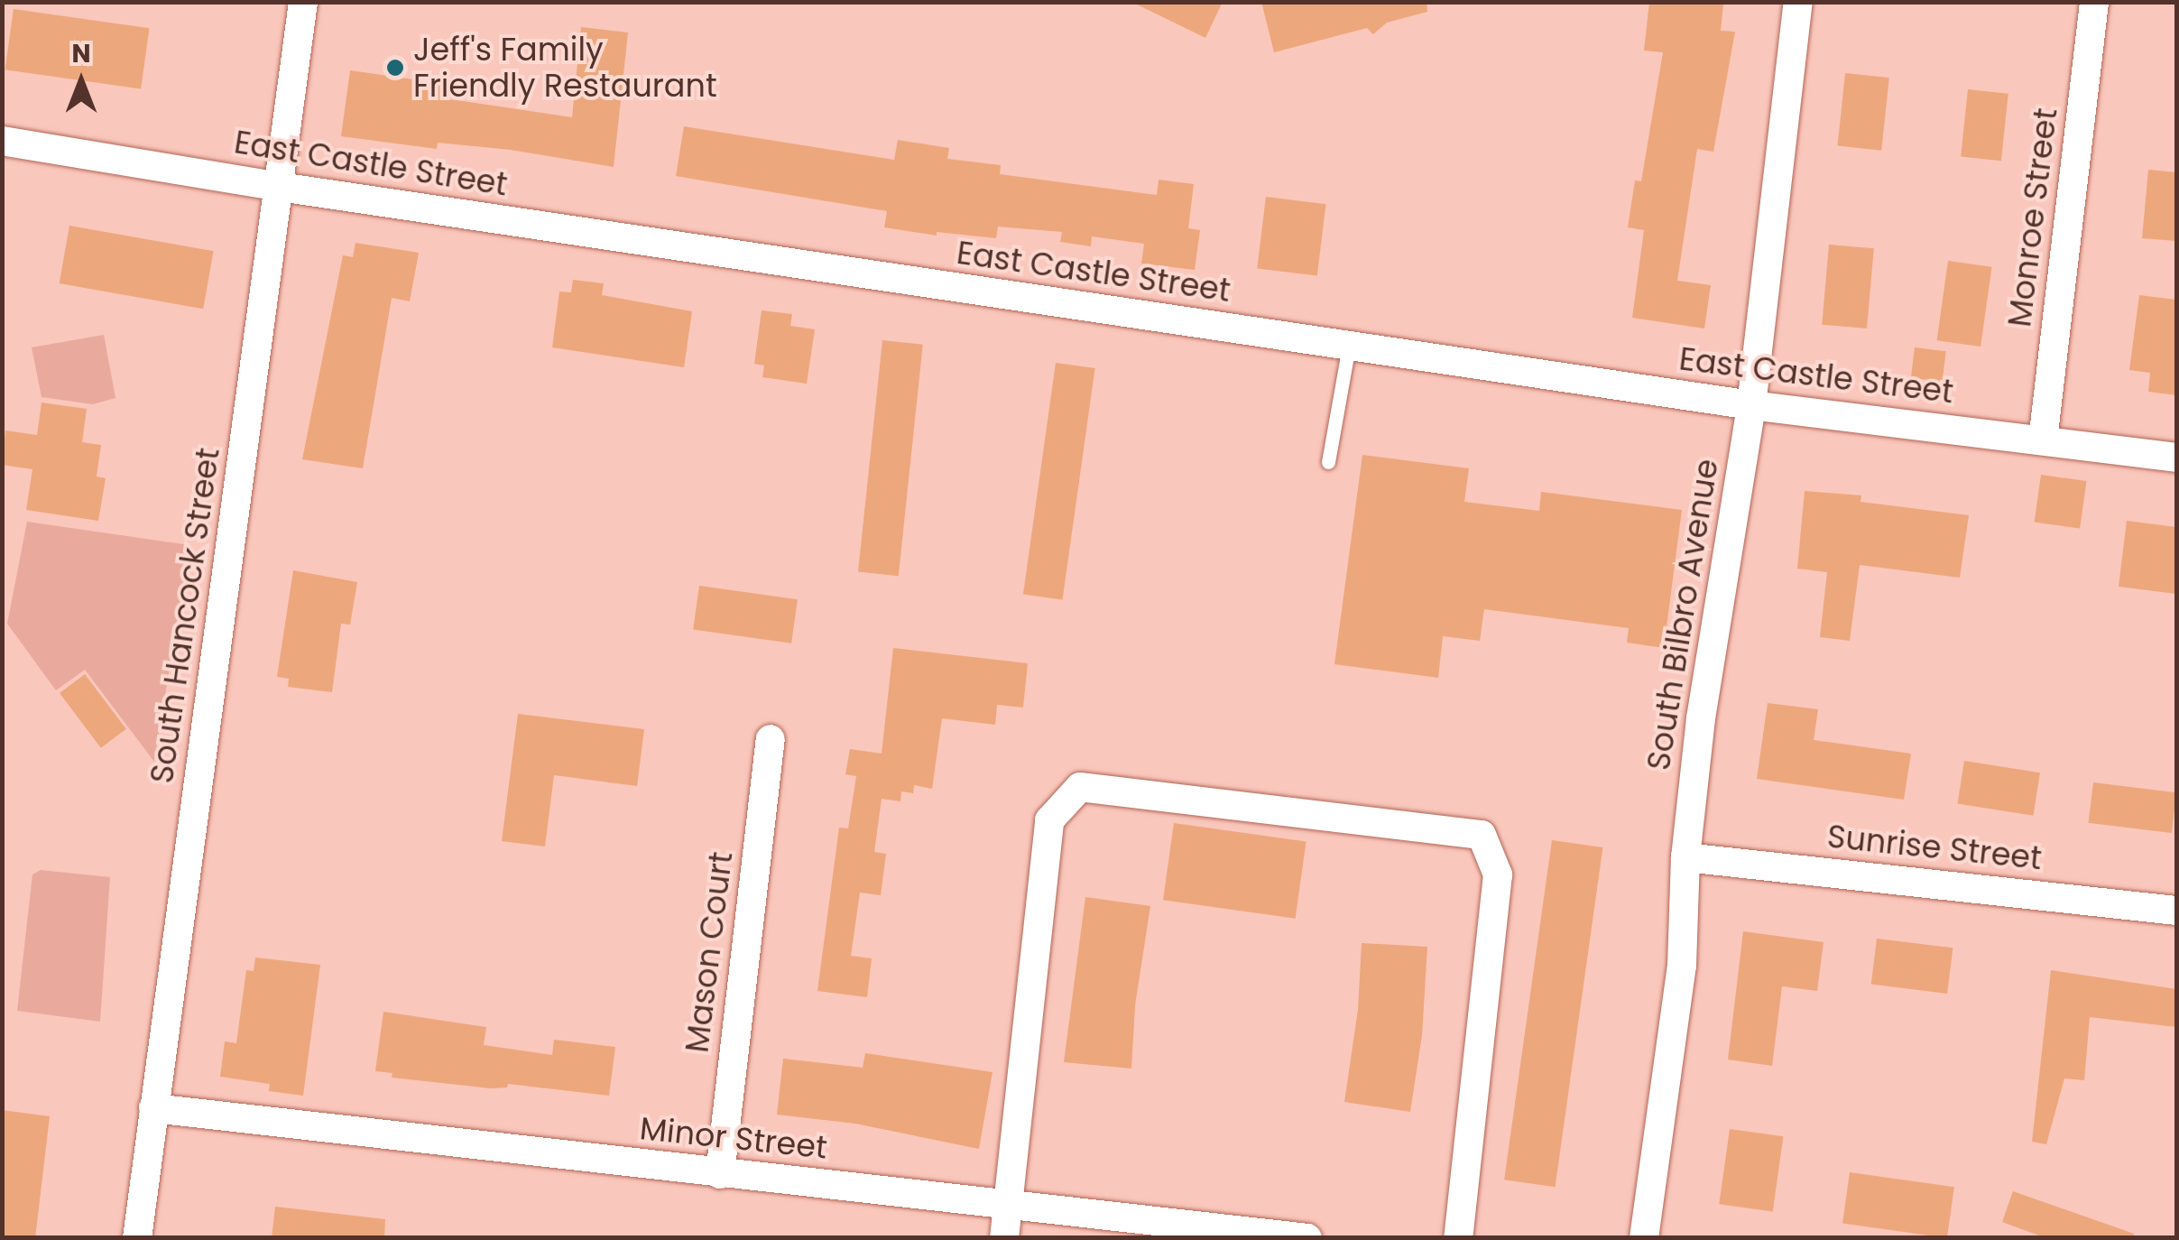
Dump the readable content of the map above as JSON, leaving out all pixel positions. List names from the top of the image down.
{
  "streets": {
    "street": [
      "East Castle Street",
      "Monroe Street",
      "South Bilbro Avenue",
      "South Hancock Street",
      "Sunrise Street",
      "Mason Court",
      "Minor Street"
    ]
  },
  "crossings": [
    ["East Castle Street", "Monroe Street"],
    ["East Castle Street", "South Bilbro Avenue"],
    ["East Castle Street", "South Hancock Street"],
    ["South Bilbro Avenue", "Sunrise Street"],
    ["South Hancock Street", "Minor Street"],
    ["Mason Court", "Minor Street"]
  ],
  "places": ["Jeff's Family Friendly Restaurant"],
  "north": "top"
}
